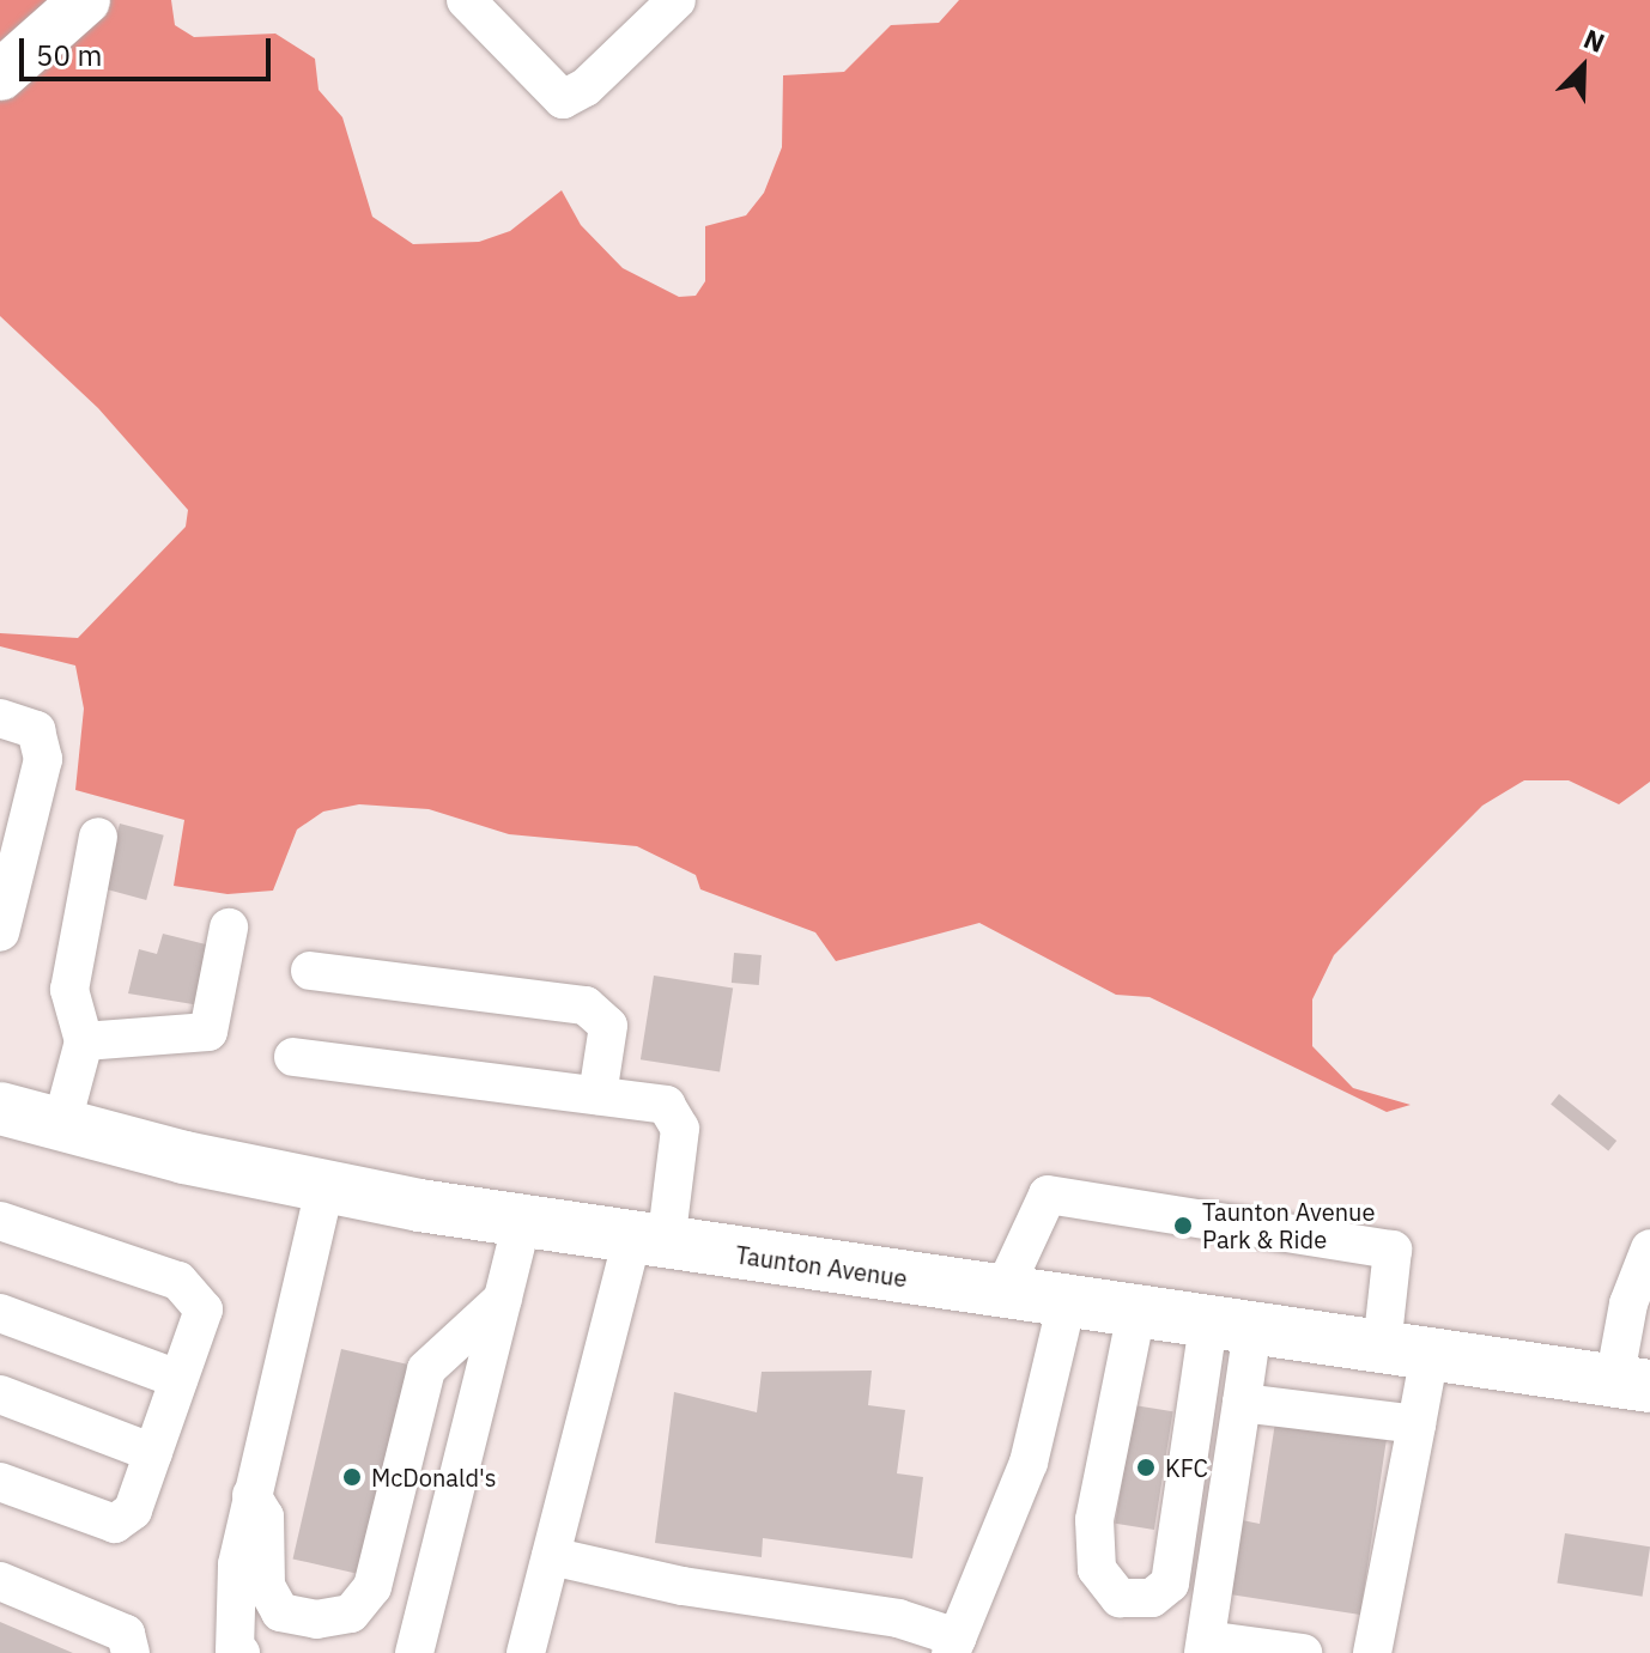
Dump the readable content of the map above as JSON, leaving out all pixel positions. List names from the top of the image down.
{
  "streets": {
    "highway": ["Taunton Avenue"]
  },
  "places": ["Taunton Avenue Park & Ride", "KFC", "McDonald's"],
  "scale_bar": "50 m",
  "north": "top right"
}
